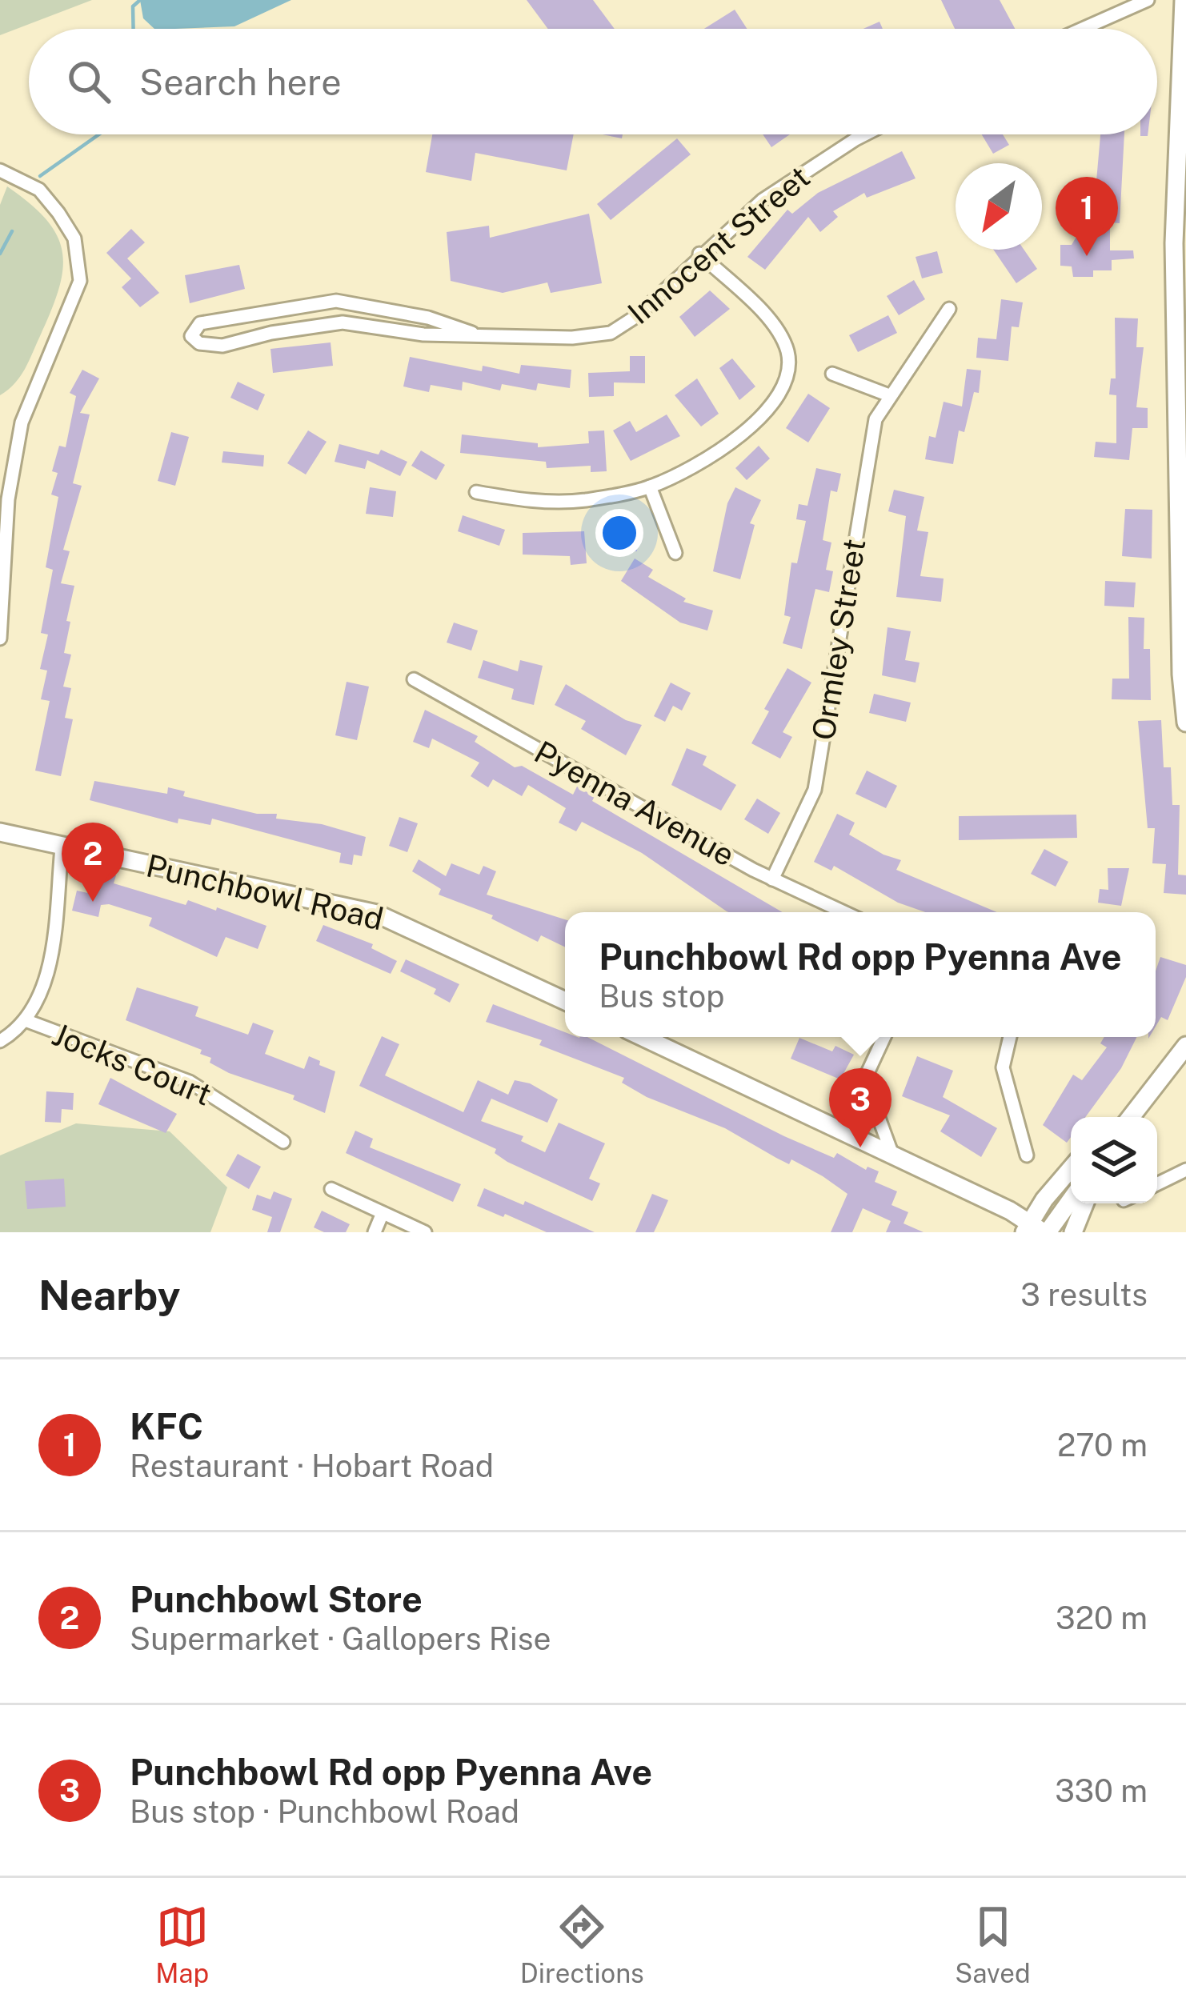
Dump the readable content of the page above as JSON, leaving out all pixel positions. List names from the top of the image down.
{
  "streets": {
    "main road": ["Punchbowl Road"],
    "street": [
      "Innocent Street",
      "Ormley Street",
      "Pyenna Avenue",
      "Jocks Court"
    ]
  },
  "crossings": [
    ["Ormley Street", "Pyenna Avenue"]
  ],
  "north": "bottom left",
  "page": {
    "search": "Search here",
    "pins": ["1", "2", "3"],
    "popup": ["Punchbowl Rd opp Pyenna Ave", "Bus stop"],
    "heading": ["Nearby", "3 results"],
    "list": [
      {
        "mark": "1",
        "name": "KFC",
        "note": "Restaurant · Hobart Road",
        "value": "270 m"
      },
      {
        "mark": "2",
        "name": "Punchbowl Store",
        "note": "Supermarket · Gallopers Rise",
        "value": "320 m"
      },
      {
        "mark": "3",
        "name": "Punchbowl Rd opp Pyenna Ave",
        "note": "Bus stop · Punchbowl Road",
        "value": "330 m"
      }
    ],
    "nav": ["Map", "Directions", "Saved"]
  }
}
